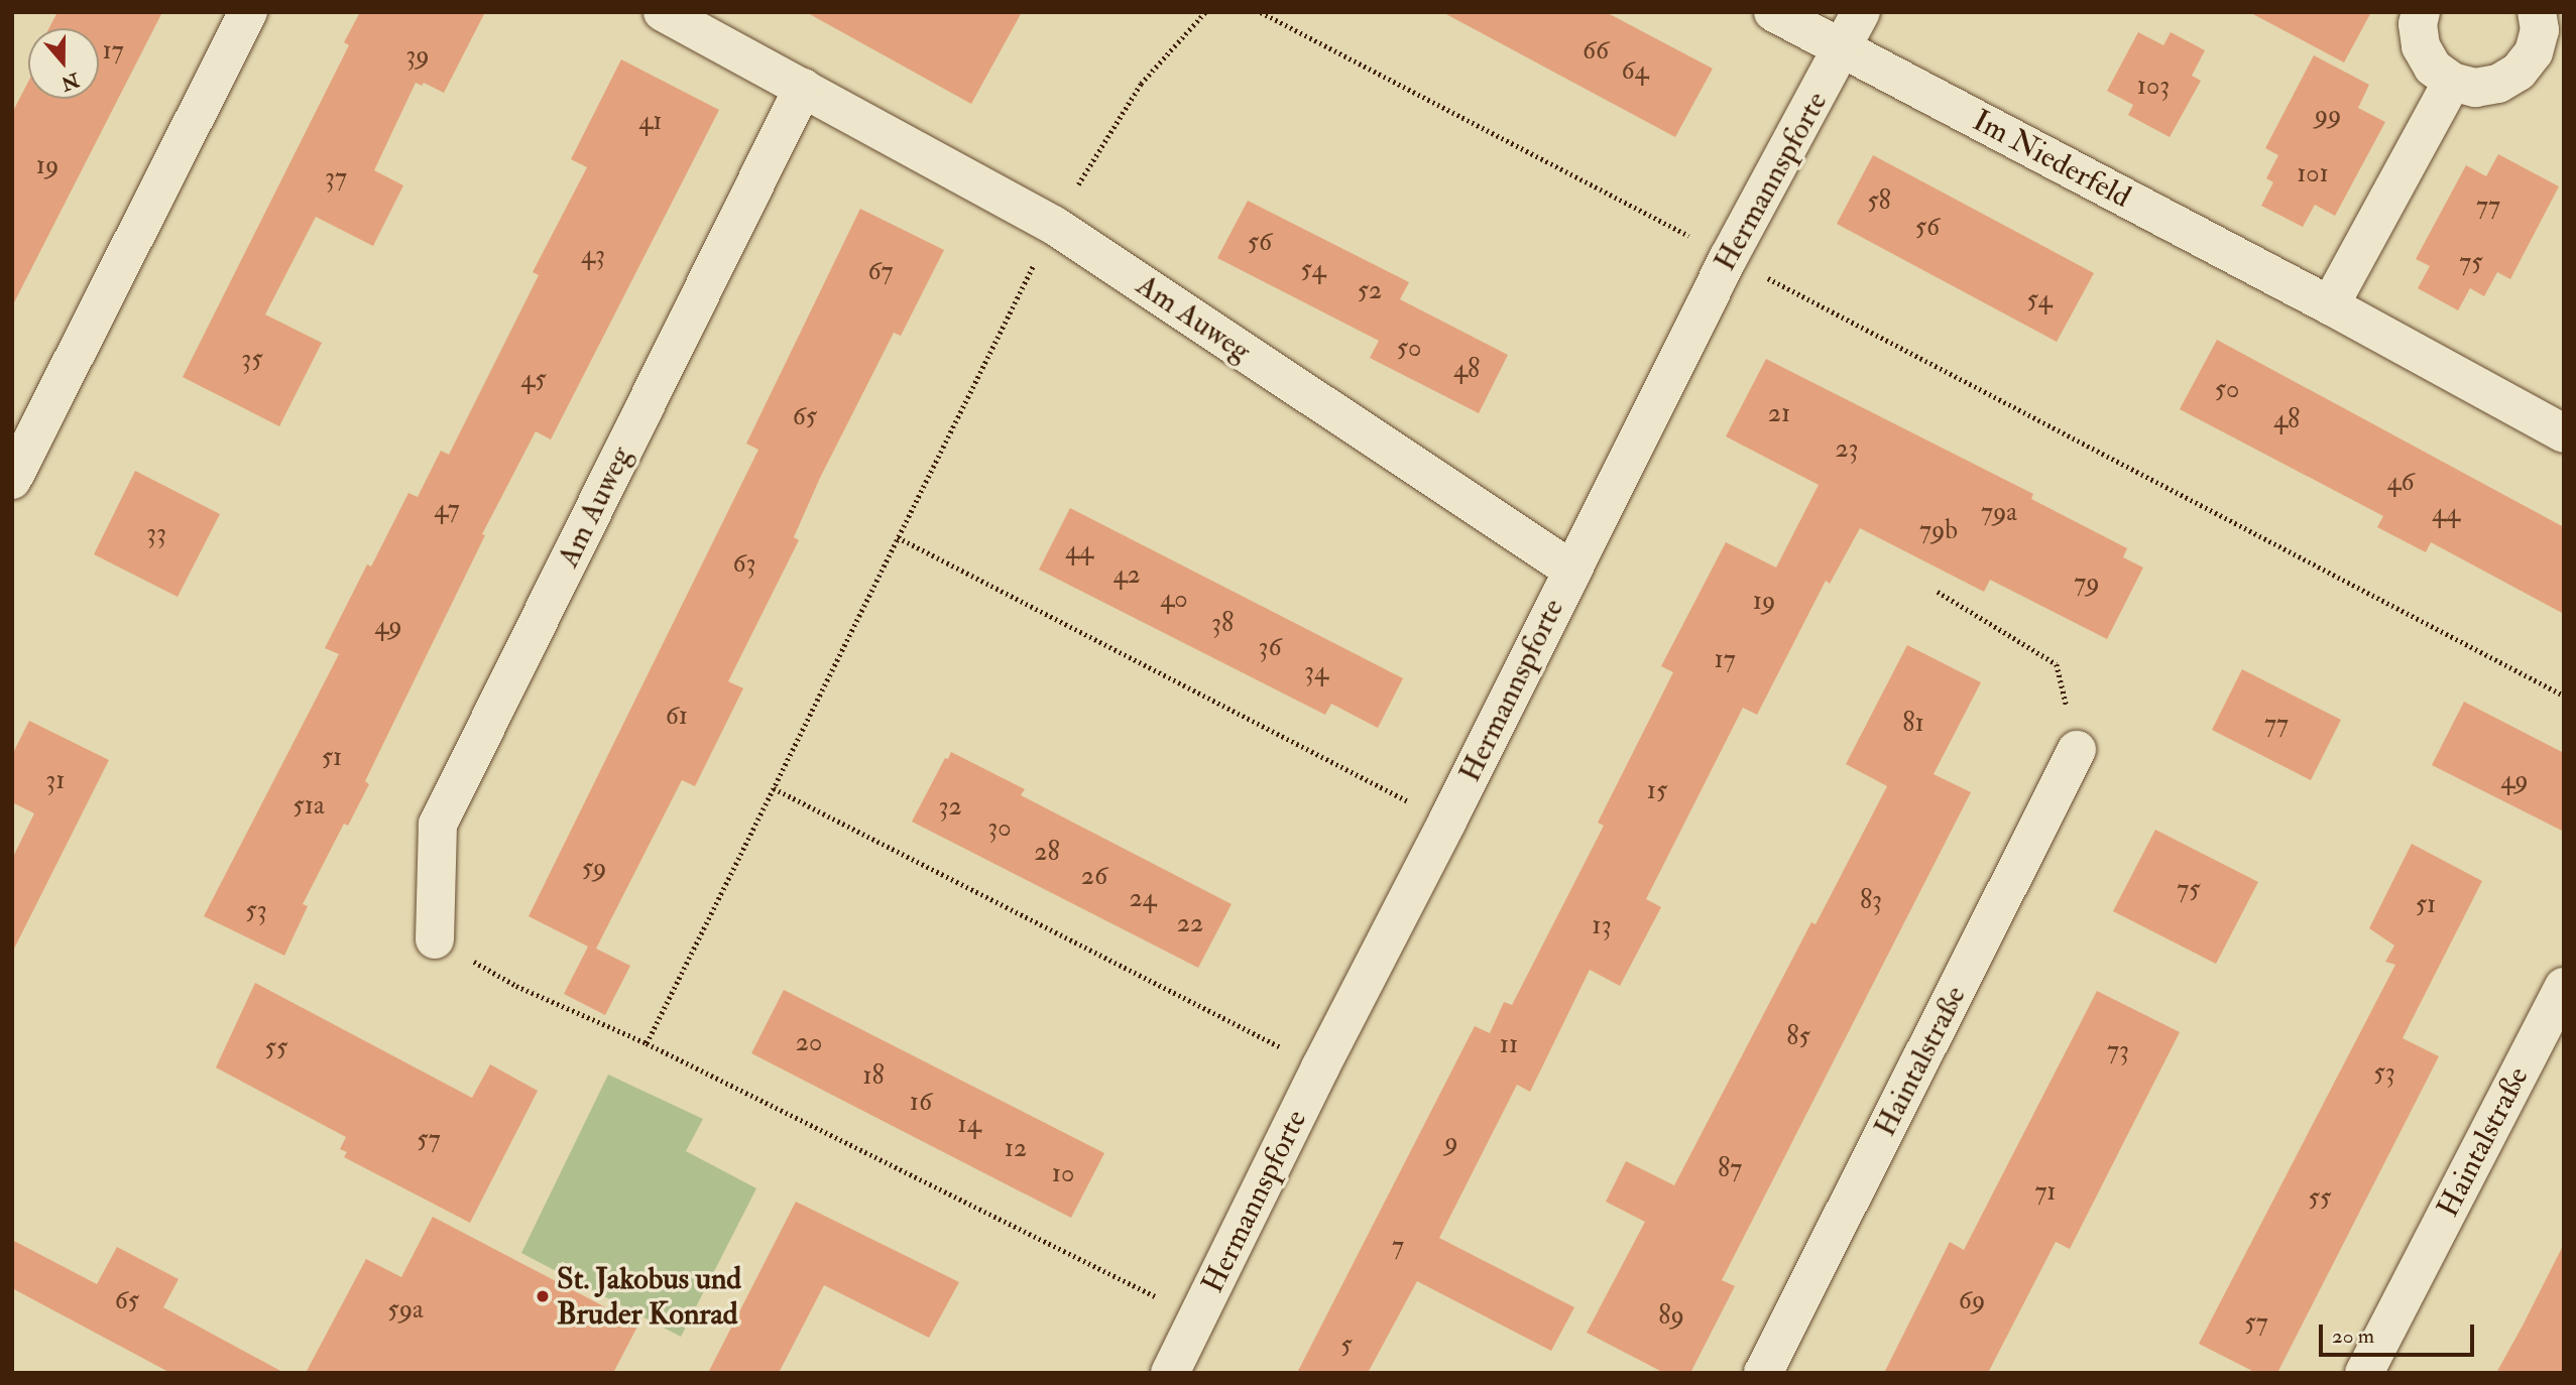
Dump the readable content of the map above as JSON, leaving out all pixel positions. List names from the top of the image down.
{
  "streets": {
    "street": [
      "Im Niederfeld",
      "Hermannspforte",
      "Am Auweg",
      "Haintalstraße"
    ]
  },
  "crossings": [
    ["Im Niederfeld", "Hermannspforte"],
    ["Hermannspforte", "Am Auweg"]
  ],
  "places": ["St. Jakobus und Bruder Konrad"],
  "house_numbers": [
    "17",
    "66",
    "39",
    "64",
    "103",
    "99",
    "41",
    "19",
    "101",
    "37",
    "58",
    "77",
    "56",
    "56",
    "43",
    "75",
    "54",
    "67",
    "52",
    "54",
    "50",
    "35",
    "48",
    "45",
    "50",
    "21",
    "65",
    "48",
    "23",
    "46",
    "47",
    "79a",
    "44",
    "79b",
    "33",
    "44",
    "63",
    "42",
    "79",
    "40",
    "19",
    "38",
    "49",
    "36",
    "17",
    "34",
    "61",
    "81",
    "77",
    "51",
    "31",
    "49",
    "15",
    "51a",
    "32",
    "30",
    "28",
    "59",
    "26",
    "75",
    "24",
    "83",
    "51",
    "53",
    "22",
    "13",
    "85",
    "20",
    "11",
    "55",
    "73",
    "53",
    "18",
    "16",
    "14",
    "57",
    "9",
    "12",
    "87",
    "10",
    "71",
    "55",
    "7",
    "65",
    "69",
    "59a",
    "89",
    "57",
    "5"
  ],
  "scale_bar": "20 m",
  "north": "bottom"
}
